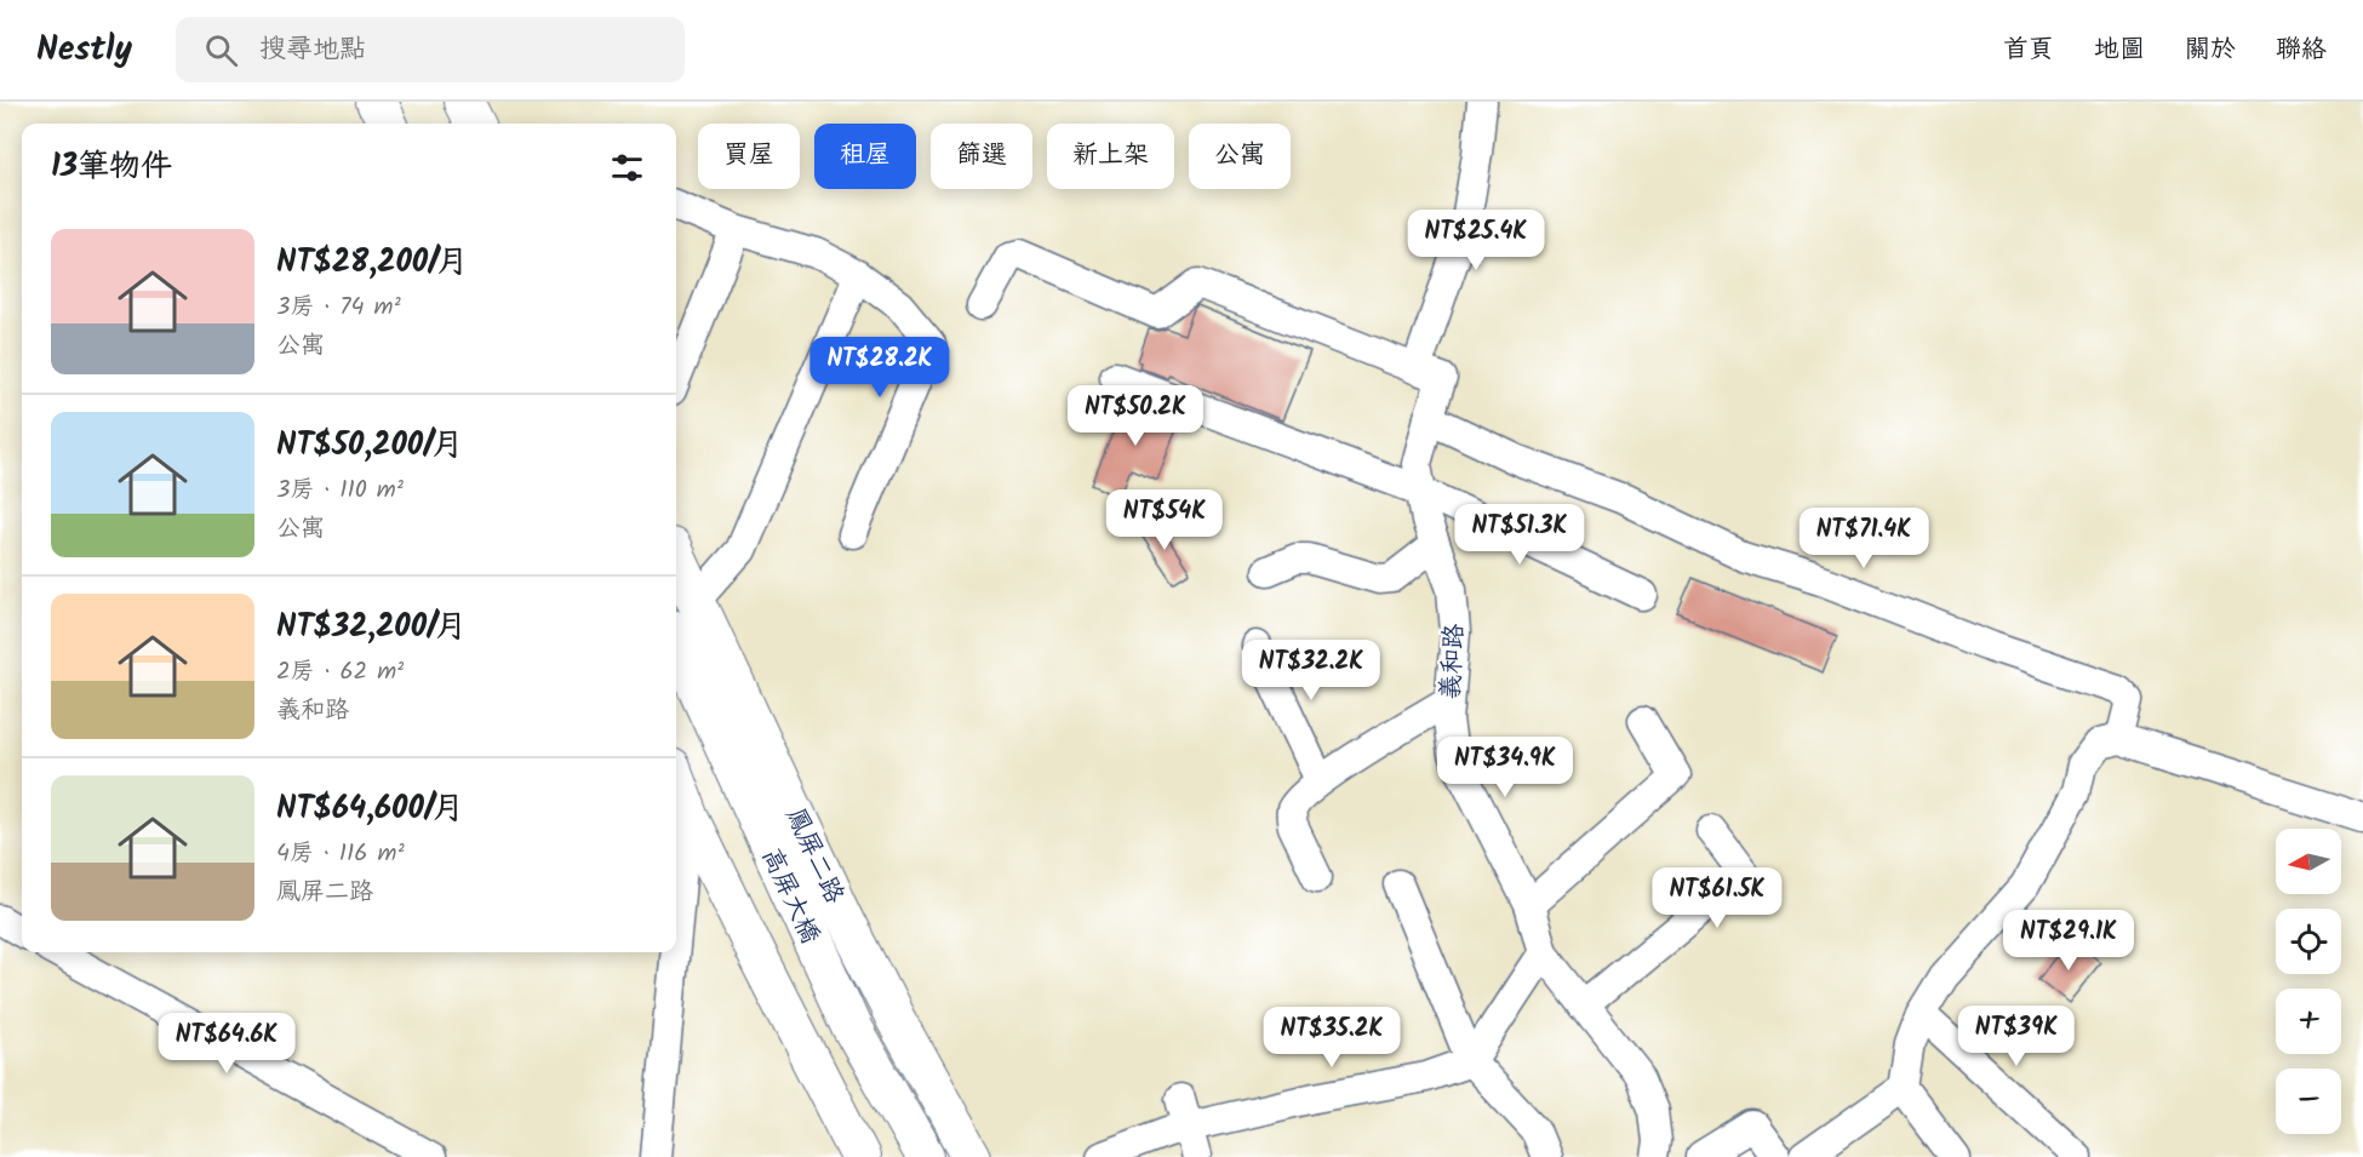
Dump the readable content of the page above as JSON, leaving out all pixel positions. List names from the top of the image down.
{
  "streets": {
    "main road": ["鳳屏二路", "高屏大橋"],
    "street": ["義和路"]
  },
  "north": "left",
  "page": {
    "header": "Nestly",
    "search": "搜尋地點",
    "nav": [
      "首頁",
      "地圖",
      "關於",
      "聯絡"
    ],
    "chip": [
      "買屋",
      "租屋",
      "篩選",
      "新上架",
      "公寓"
    ],
    "heading": "13筆物件",
    "price": [
      "NT$25.4K",
      "NT$28.2K",
      "NT$50.2K",
      "NT$54K",
      "NT$51.3K",
      "NT$71.4K",
      "NT$32.2K",
      "NT$34.9K",
      "NT$61.5K",
      "NT$29.1K",
      "NT$39K",
      "NT$35.2K",
      "NT$64.6K"
    ],
    "list": [
      {
        "name": "NT$28,200/月",
        "note": "3房 · 74 m² · 公寓"
      },
      {
        "name": "NT$50,200/月",
        "note": "3房 · 110 m² · 公寓"
      },
      {
        "name": "NT$32,200/月",
        "note": "2房 · 62 m² · 義和路"
      },
      {
        "name": "NT$64,600/月",
        "note": "4房 · 116 m² · 鳳屏二路"
      }
    ],
    "map_buttons": ["+", "−"]
  }
}
